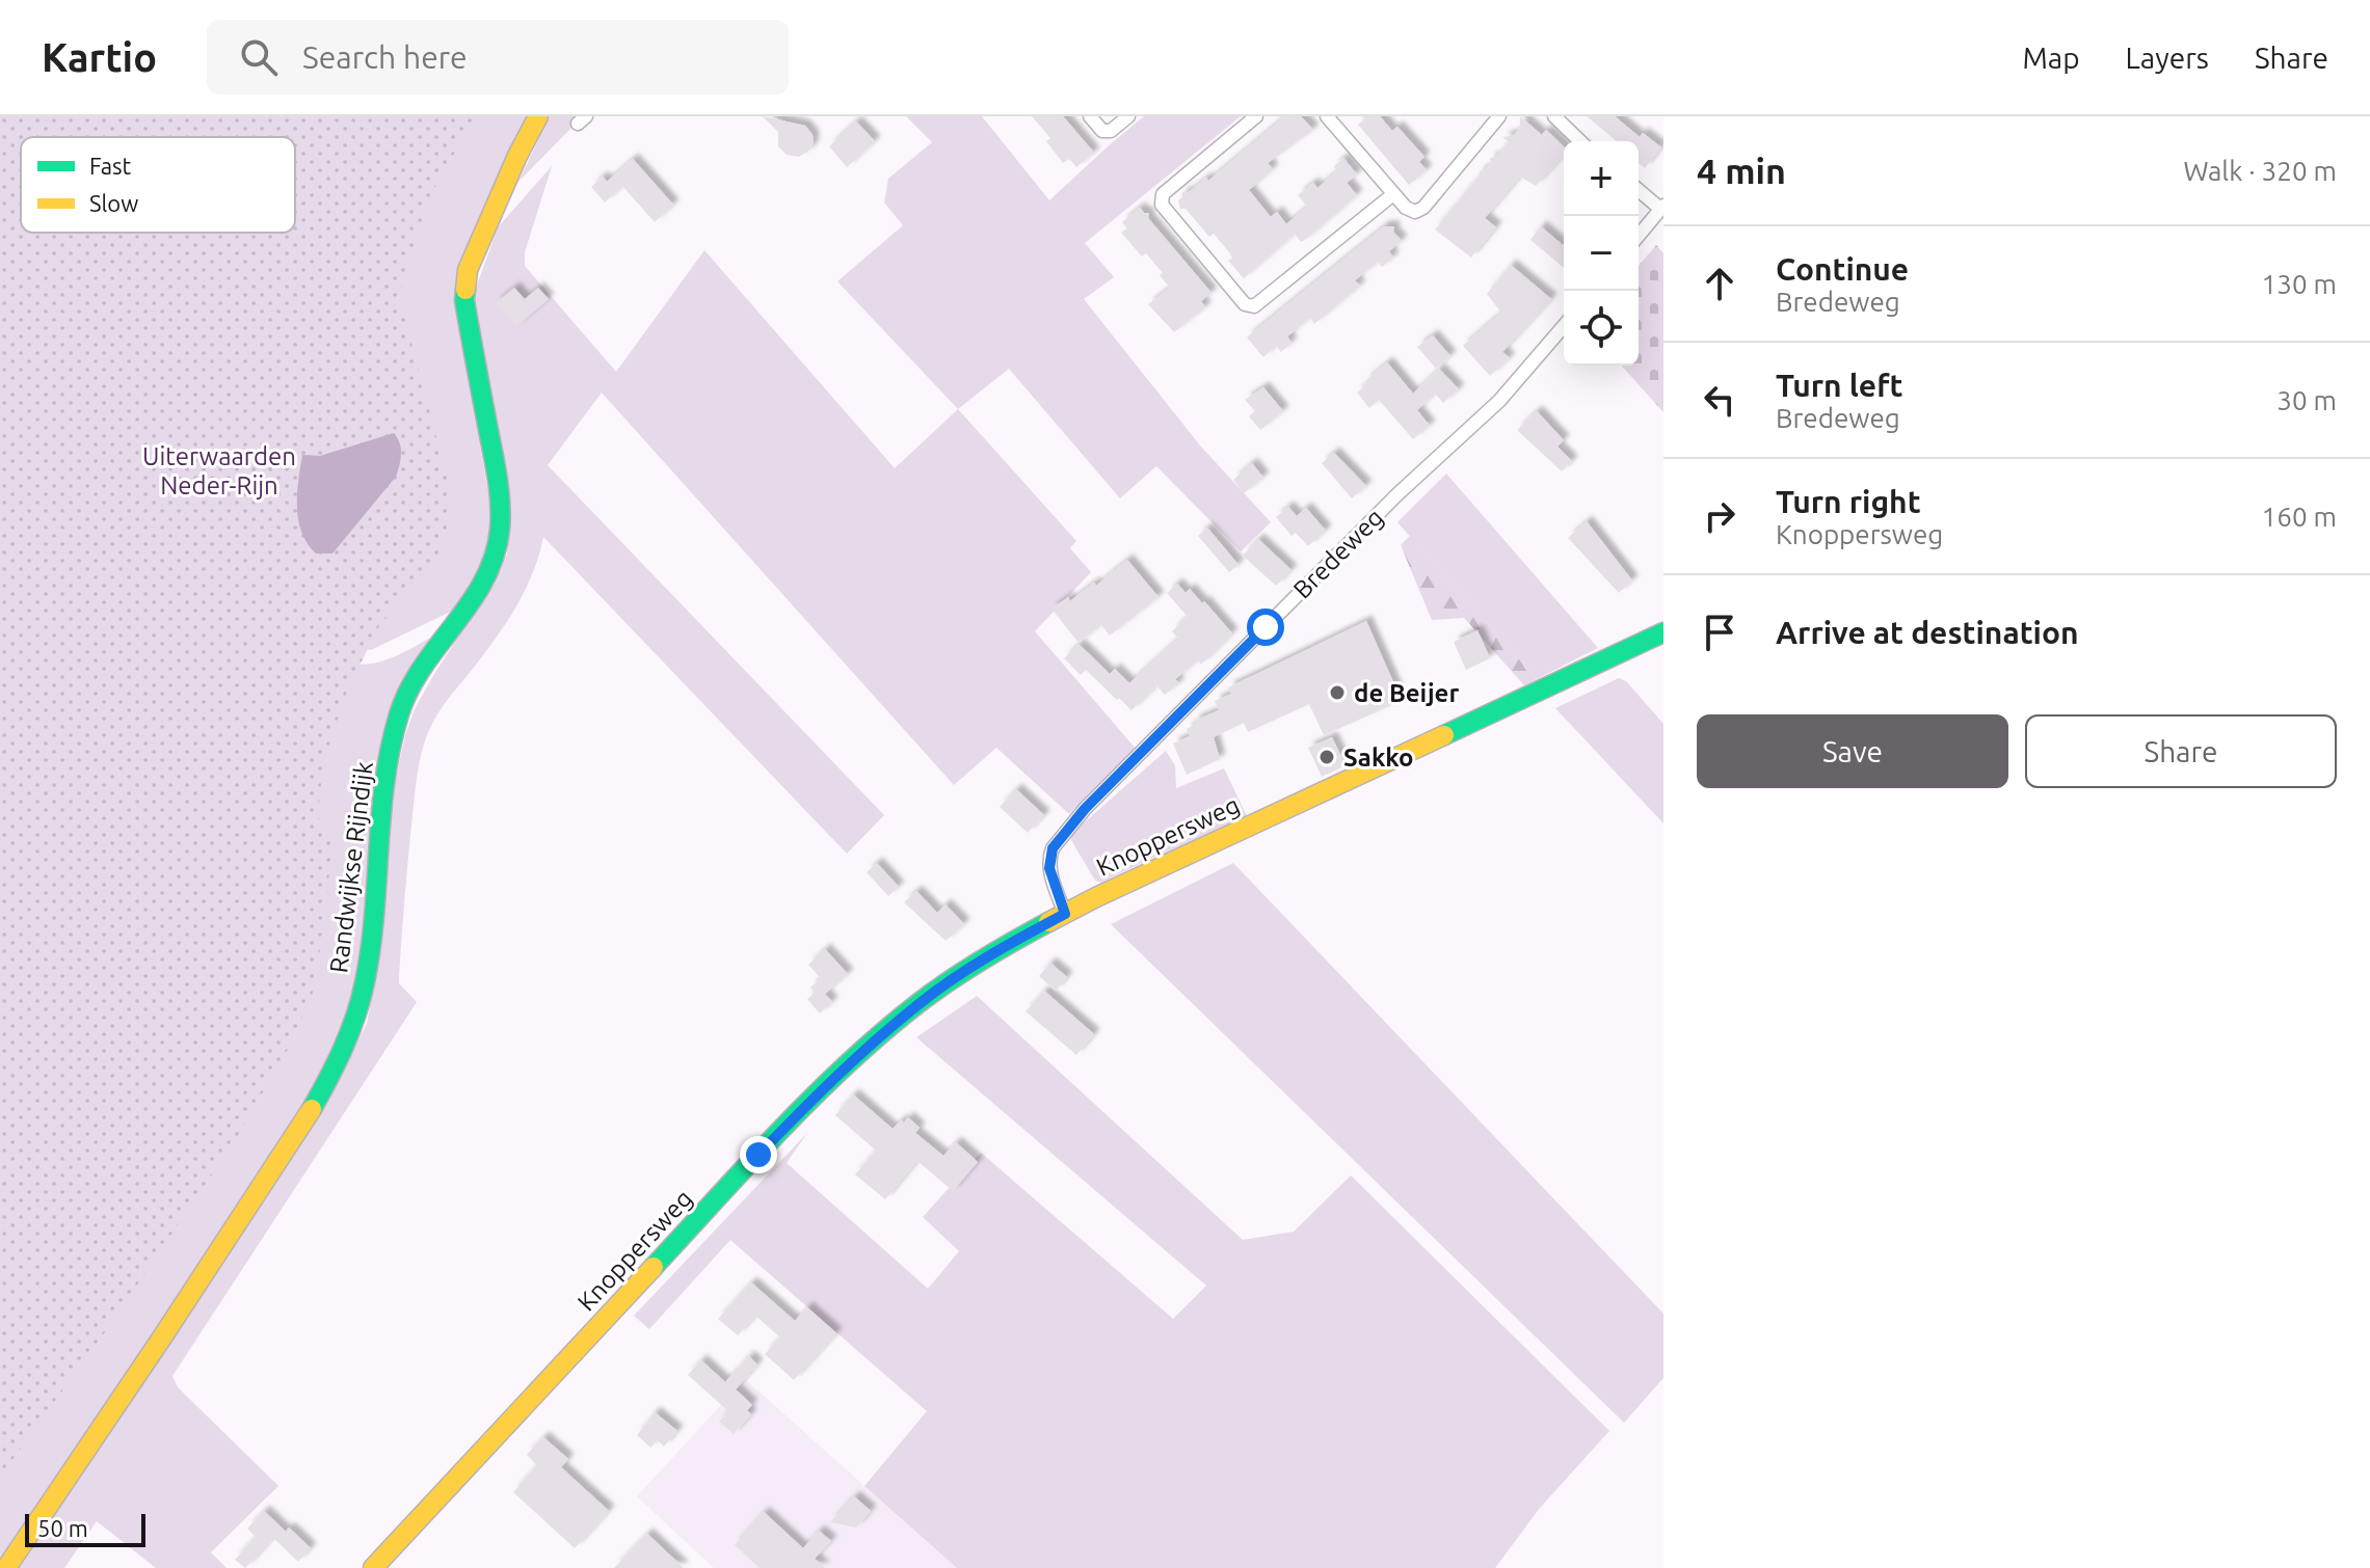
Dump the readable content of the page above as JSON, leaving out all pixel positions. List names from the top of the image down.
{
  "streets": {
    "main road": ["Knoppersweg", "Randwijkse Rijndijk"],
    "street": ["Bredeweg"]
  },
  "crossings": [
    ["Bredeweg", "Knoppersweg"]
  ],
  "parks": ["Uiterwaarden Neder-Rijn"],
  "places": ["de Beijer", "Sakko"],
  "legend": ["Fast", "Slow"],
  "scale_bar": "50 m",
  "page": {
    "header": "Kartio",
    "search": "Search here",
    "nav": ["Map", "Layers", "Share"],
    "heading": ["4 min", "Walk · 320 m"],
    "map_buttons": ["+", "−"],
    "list": [
      ["Continue", "Bredeweg", "130 m"],
      ["Turn left", "Bredeweg", "30 m"],
      ["Turn right", "Knoppersweg", "160 m"],
      "Arrive at destination"
    ],
    "buttons": ["Save", "Share"],
    "scale": "50 m"
  }
}
